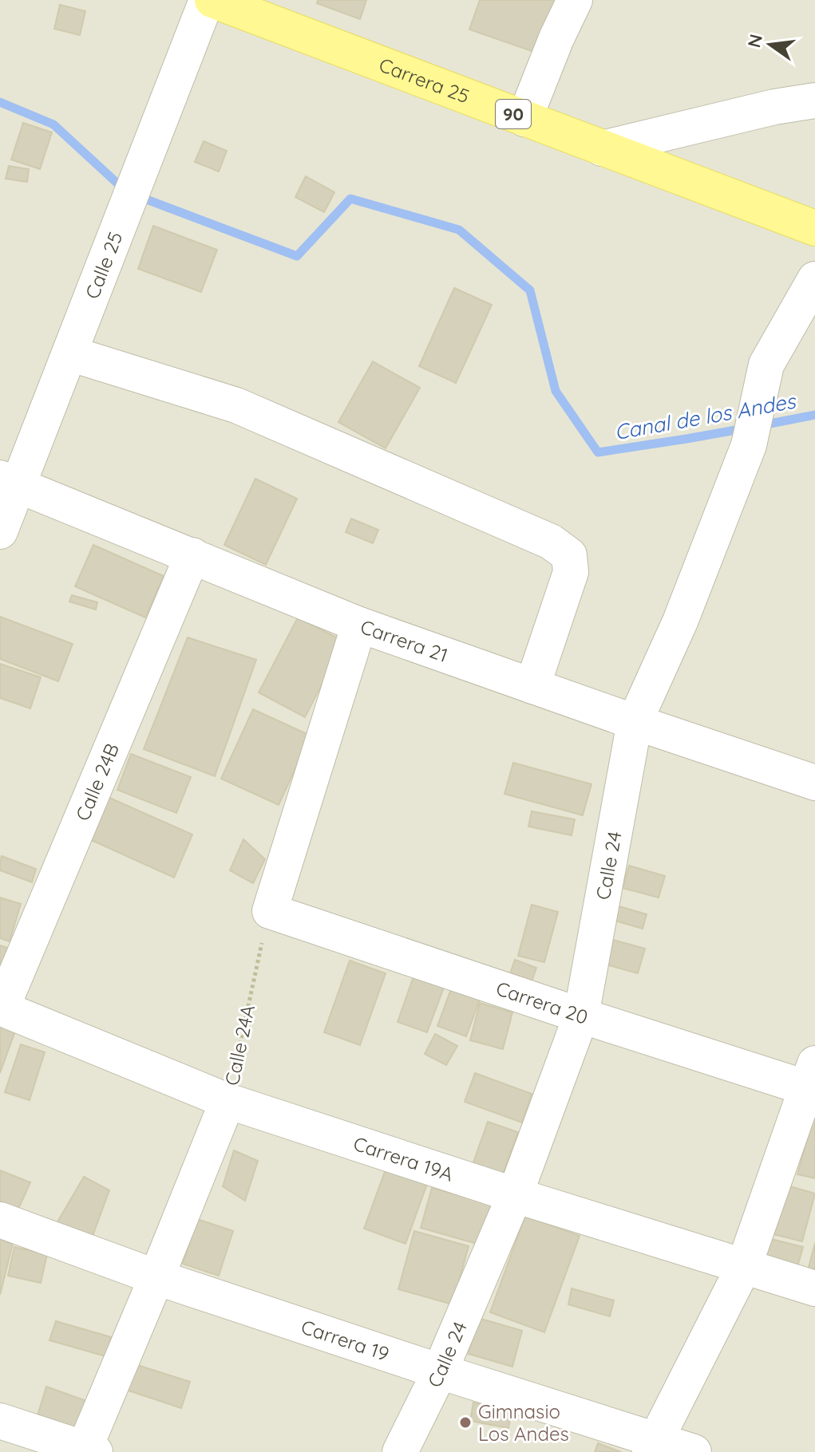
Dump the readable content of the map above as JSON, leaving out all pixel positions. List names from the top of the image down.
{
  "streets": {
    "main road": ["Carrera 25", "90"],
    "street": [
      "Calle 25",
      "Carrera 21",
      "Calle 24B",
      "Calle 24",
      "Carrera 20",
      "Calle 24A",
      "Carrera 19A",
      "Carrera 19"
    ]
  },
  "crossings": [
    ["Calle 25", "Carrera 21"],
    ["Carrera 21", "Calle 24B"],
    ["Carrera 21", "Calle 24"],
    ["Calle 24B", "Carrera 19A"],
    ["Calle 24", "Carrera 20"],
    ["Calle 24", "Carrera 19A"],
    ["Calle 24", "Carrera 19"],
    ["Carrera 20", "Calle 24A"],
    ["Calle 24A", "Carrera 19A"],
    ["Calle 24A", "Carrera 19"]
  ],
  "water": ["Canal de los Andes"],
  "places": ["Gimnasio Los Andes"],
  "north": "left"
}
